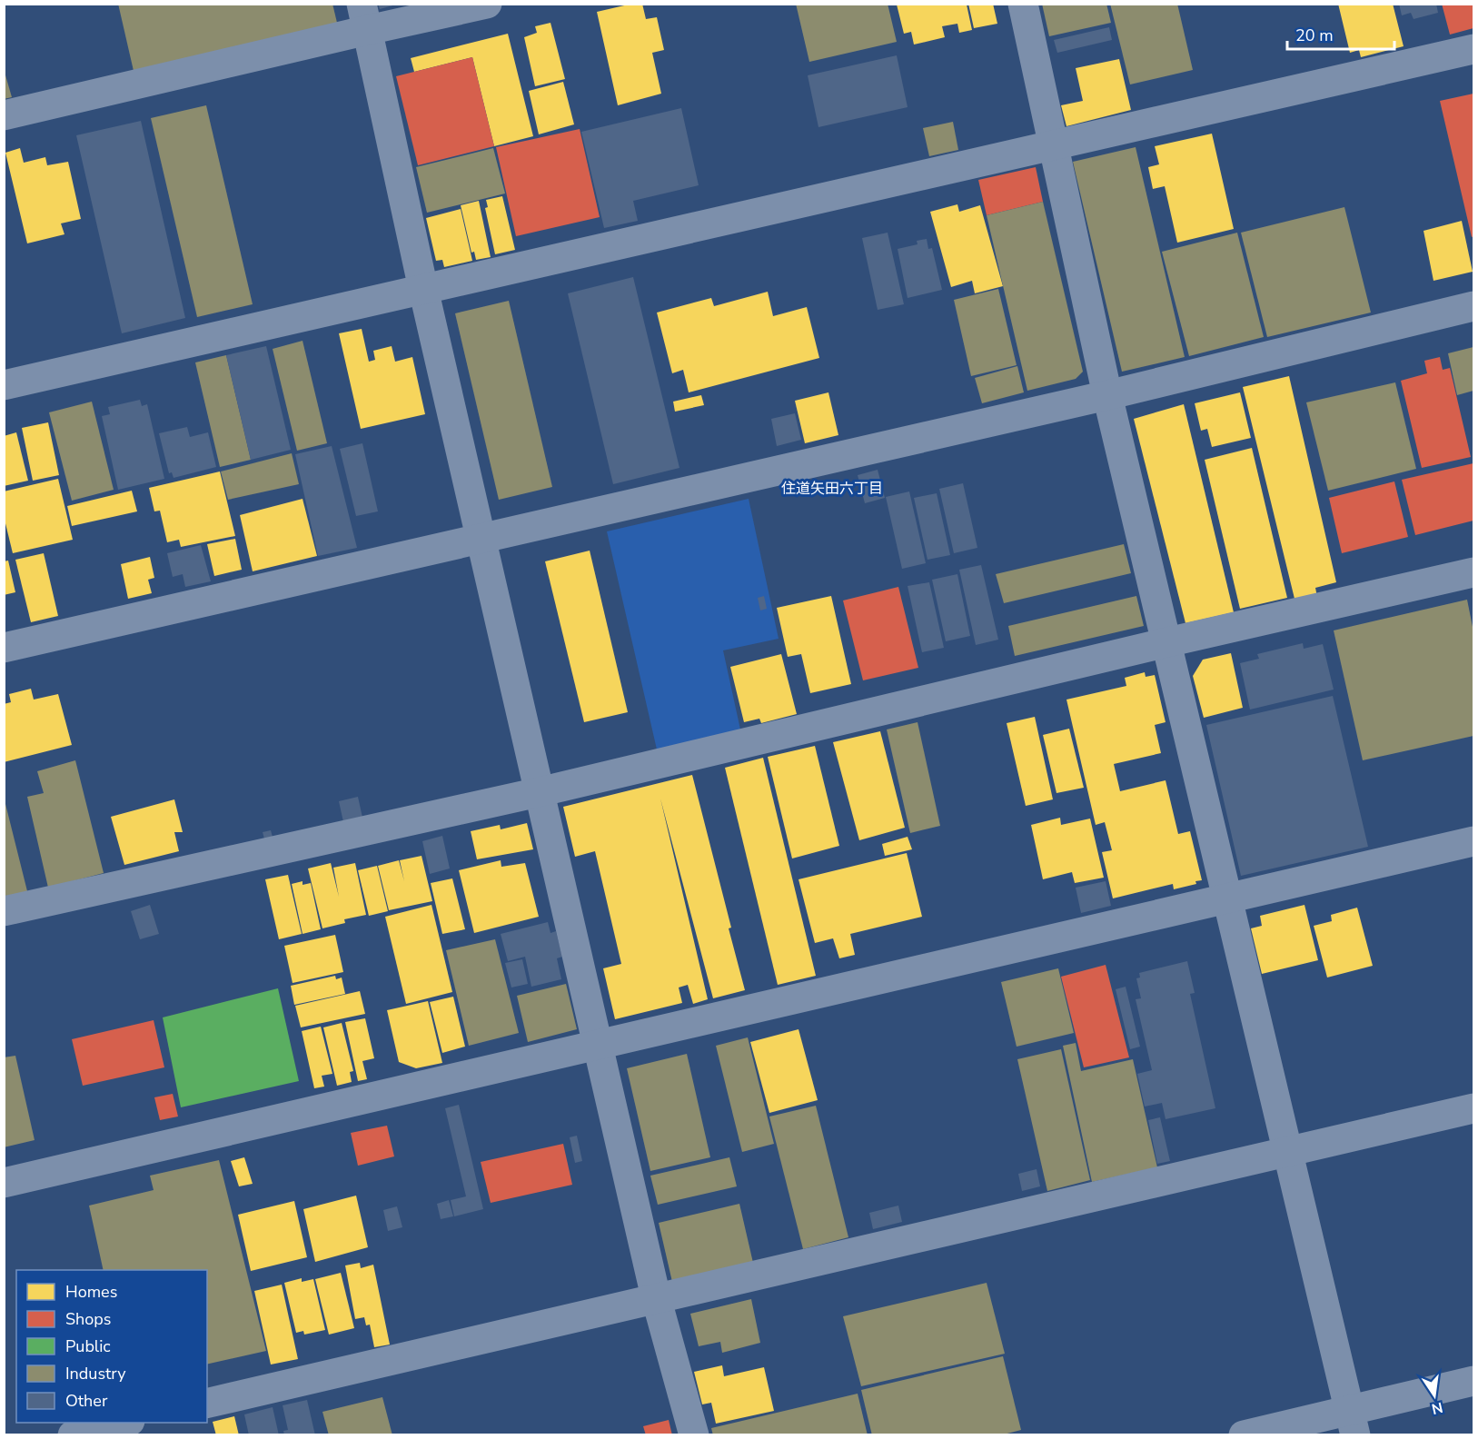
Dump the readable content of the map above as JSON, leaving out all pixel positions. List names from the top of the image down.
{
  "districts": ["住道矢田六丁目"],
  "legend": [
    "Homes",
    "Shops",
    "Public",
    "Industry",
    "Other"
  ],
  "scale_bar": "20 m",
  "north": "bottom"
}
